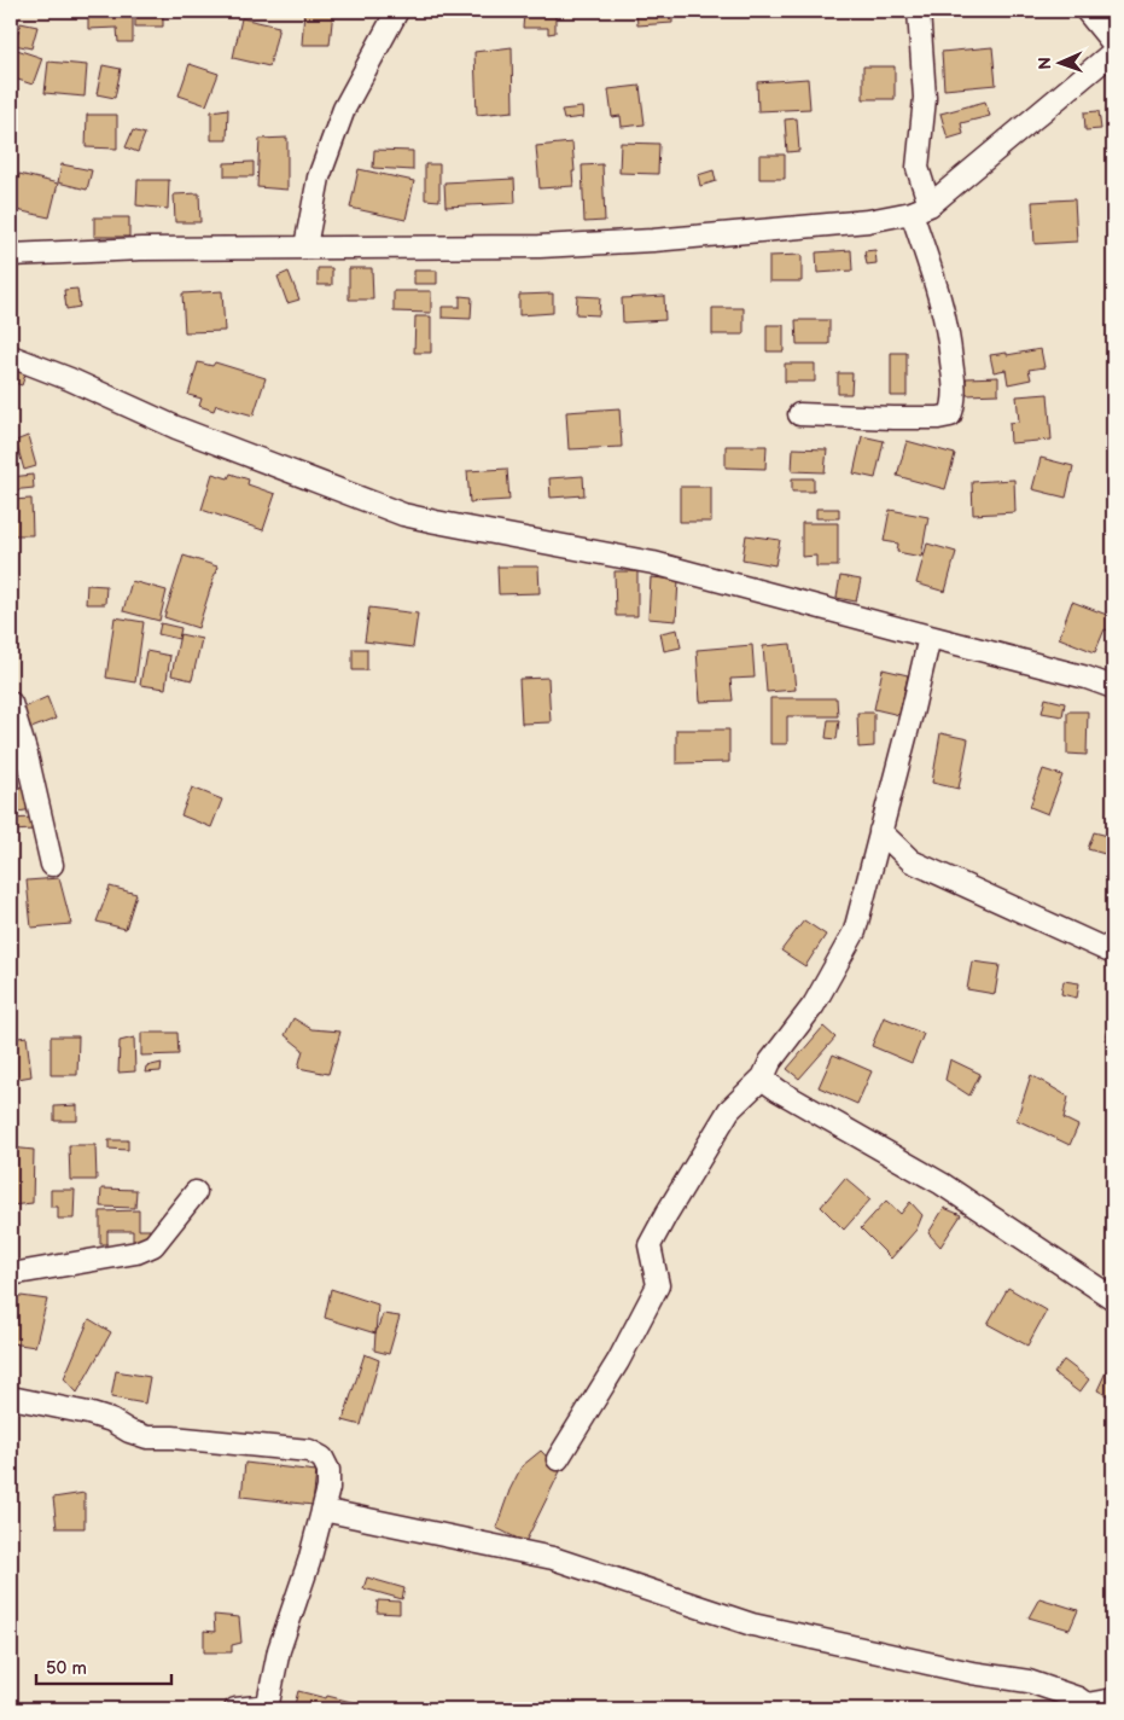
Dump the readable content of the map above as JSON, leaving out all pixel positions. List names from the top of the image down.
{
  "scale_bar": "50 m",
  "north": "left"
}
